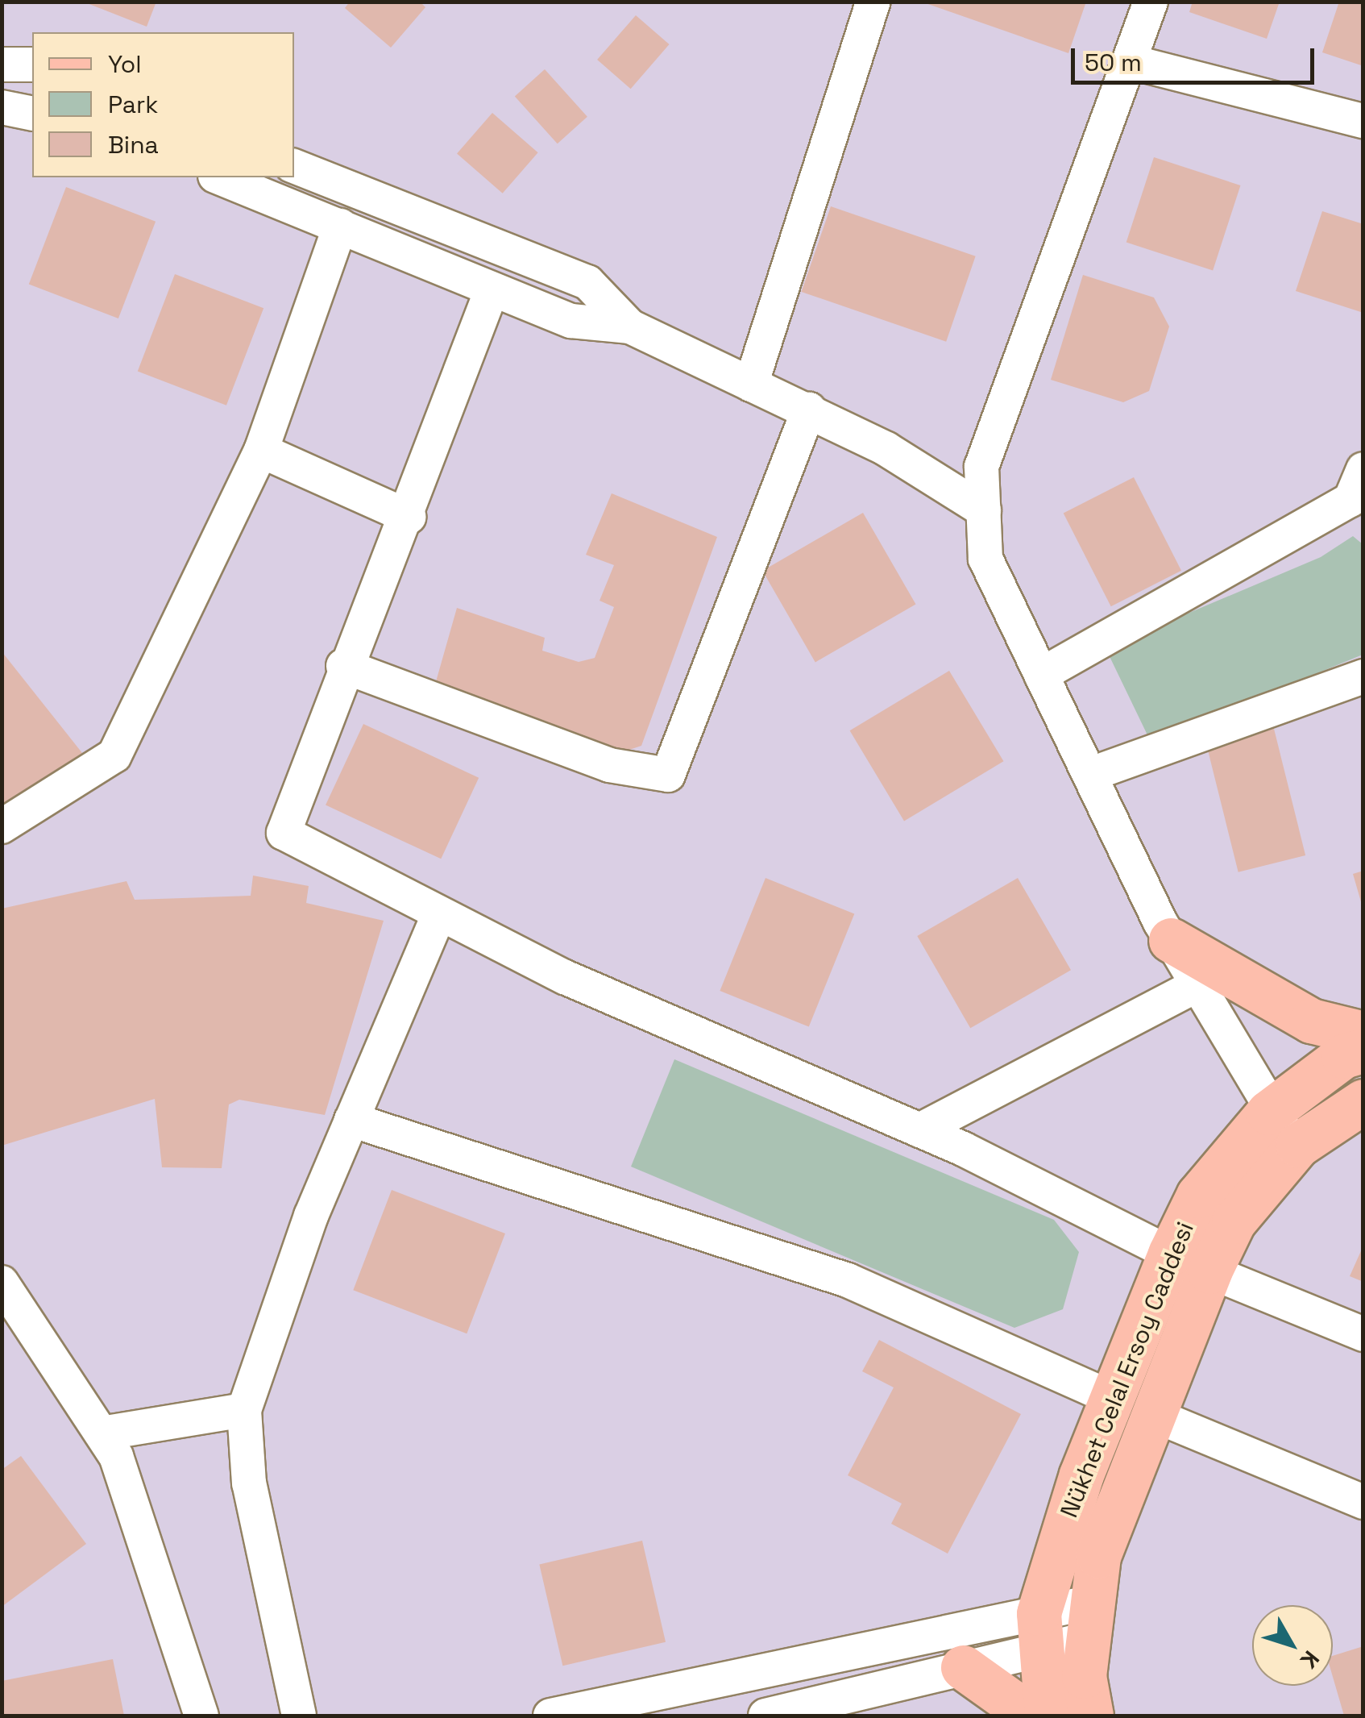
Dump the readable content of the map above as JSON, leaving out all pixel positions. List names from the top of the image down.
{
  "streets": {
    "main road": ["Nükhet Celal Ersoy Caddesi"]
  },
  "legend": ["Yol", "Park", "Bina"],
  "scale_bar": "50 m",
  "north": "bottom right"
}
